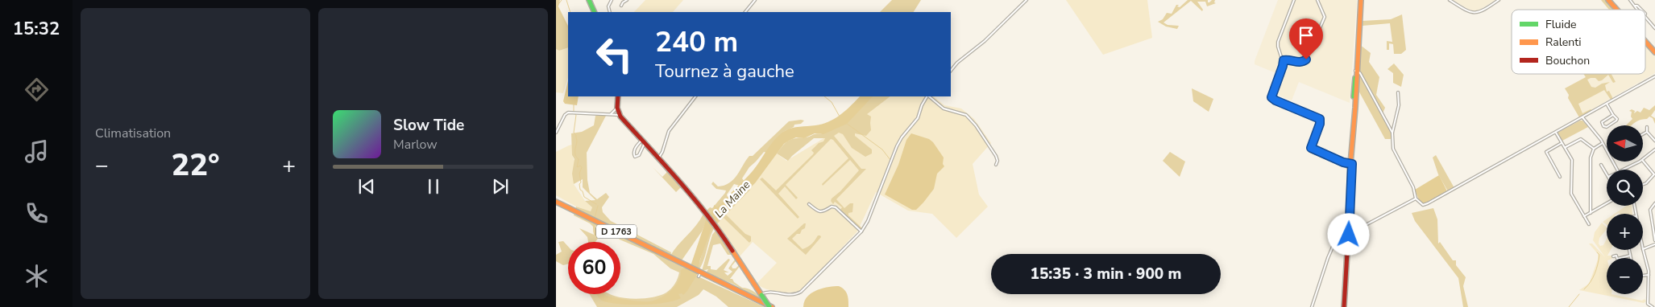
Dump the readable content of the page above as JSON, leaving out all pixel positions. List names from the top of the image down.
{
  "streets": {
    "main road": ["D 1763"]
  },
  "water": ["La Maine"],
  "legend": ["Fluide", "Ralenti", "Bouchon"],
  "north": "left",
  "page": {
    "tabs": "15:32",
    "tile": "Climatisation",
    "turn": ["240 m", "Tournez à gauche"],
    "song": ["Slow Tide", "Marlow"],
    "map_buttons": ["+", "−"],
    "heat": ["−", "22°", "+"],
    "limit": "60",
    "trip": "15:35 · 3 min · 900 m"
  }
}
